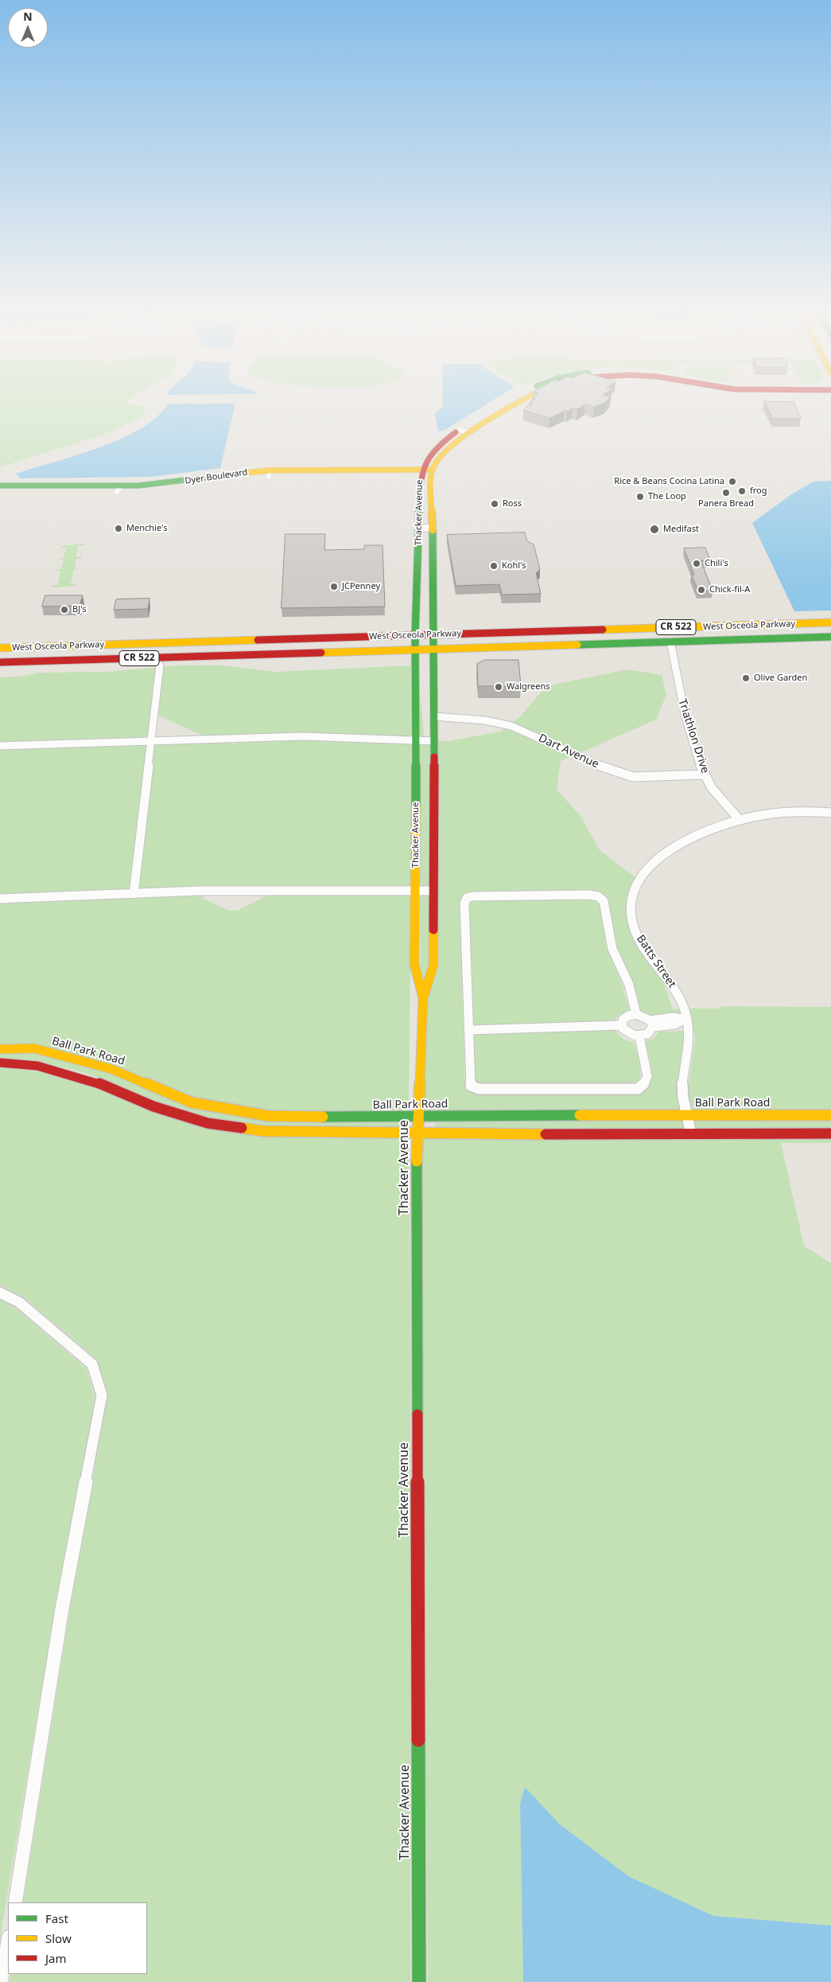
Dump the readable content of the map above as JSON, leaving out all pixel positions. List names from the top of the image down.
{
  "streets": {
    "main road": [
      "Dyer Boulevard",
      "Thacker Avenue",
      "West Osceola Parkway",
      "CR 522",
      "Ball Park Road"
    ],
    "street": ["Triathlon Drive", "Dart Avenue", "Batts Street"]
  },
  "crossings": [
    ["Dyer Boulevard", "Thacker Avenue"],
    ["Thacker Avenue", "West Osceola Parkway"],
    ["Thacker Avenue", "Dart Avenue"],
    ["Thacker Avenue", "Ball Park Road"],
    ["West Osceola Parkway", "Triathlon Drive"],
    ["Triathlon Drive", "Dart Avenue"],
    ["Triathlon Drive", "Batts Street"],
    ["Batts Street", "Ball Park Road"]
  ],
  "places": [
    "Rice & Beans Cocina Latina",
    "frog",
    "Panera Bread",
    "The Loop",
    "Ross",
    "Menchie's",
    "Medifast",
    "Chili's",
    "Kohl's",
    "JCPenney",
    "Chick-fil-A",
    "BJ's",
    "Olive Garden",
    "Walgreens"
  ],
  "legend": ["Fast", "Slow", "Jam"],
  "north": "top"
}
